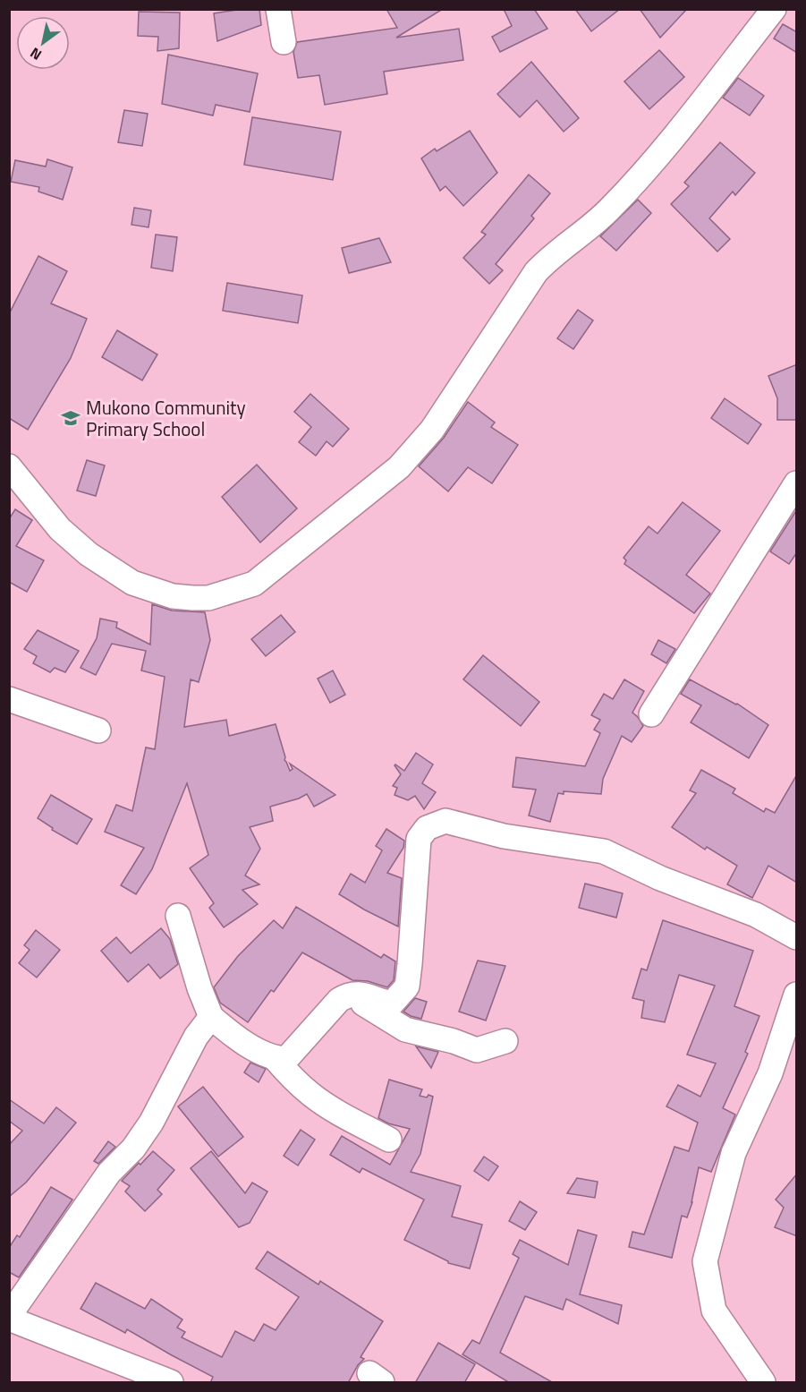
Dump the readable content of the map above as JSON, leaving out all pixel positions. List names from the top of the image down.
{
  "places": {
    "school or university": ["Mukono Community Primary School"]
  },
  "north": "bottom left"
}
